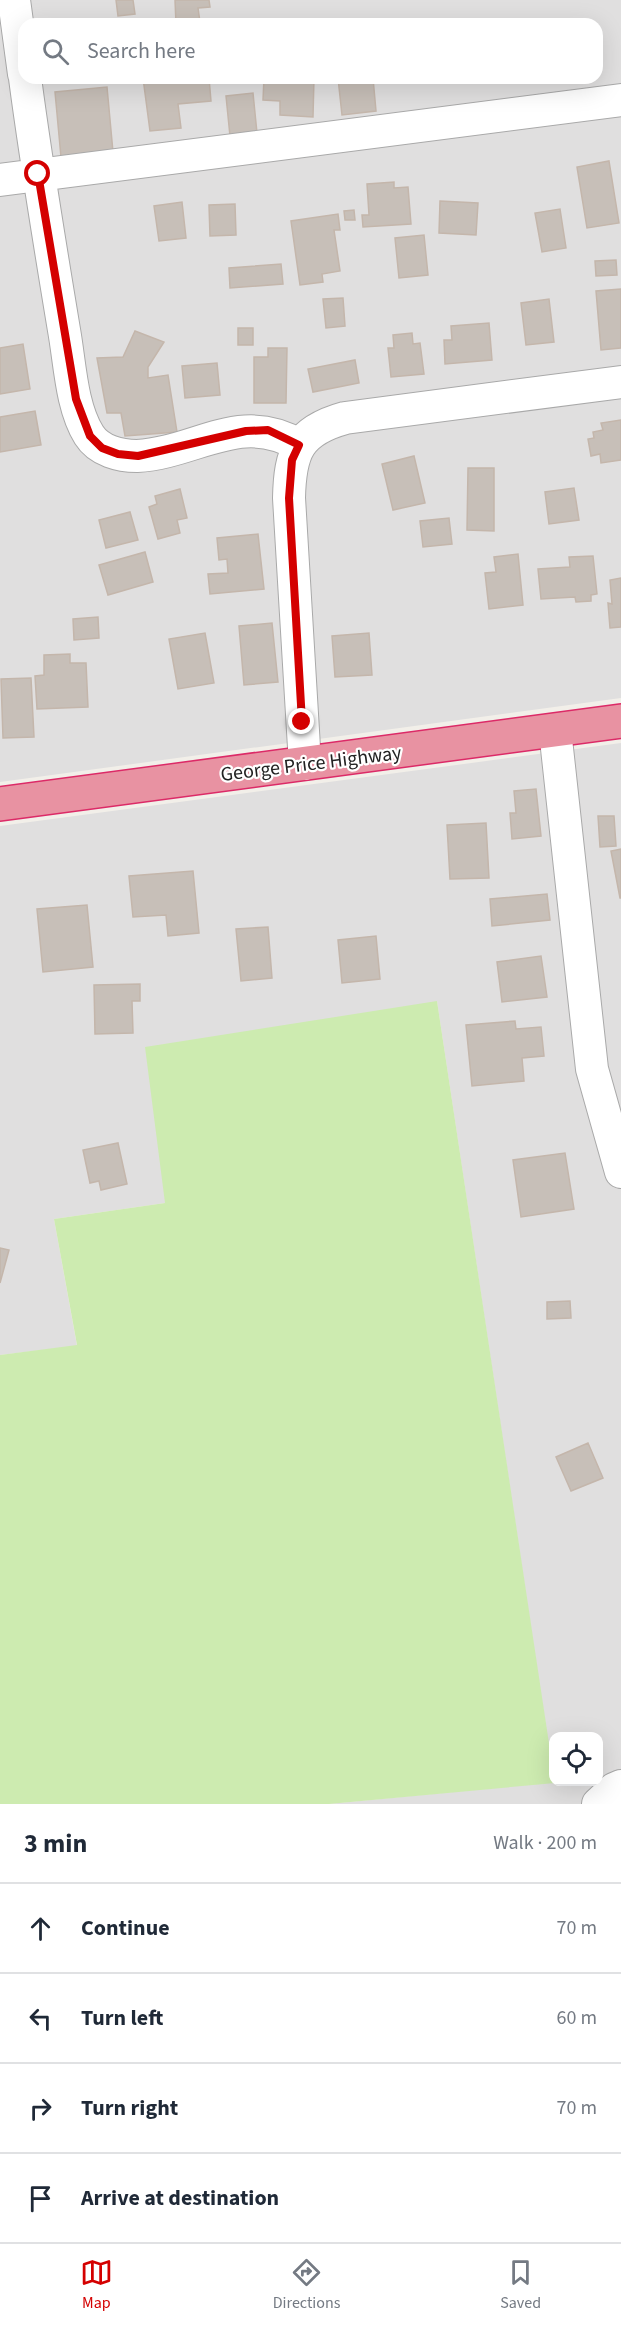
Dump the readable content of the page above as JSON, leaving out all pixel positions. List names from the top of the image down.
{
  "streets": {
    "highway": ["George Price Highway"]
  },
  "page": {
    "search": "Search here",
    "heading": ["3 min", "Walk · 200 m"],
    "list": [
      ["Continue", "70 m"],
      ["Turn left", "60 m"],
      ["Turn right", "70 m"],
      "Arrive at destination"
    ],
    "nav": ["Map", "Directions", "Saved"]
  }
}
